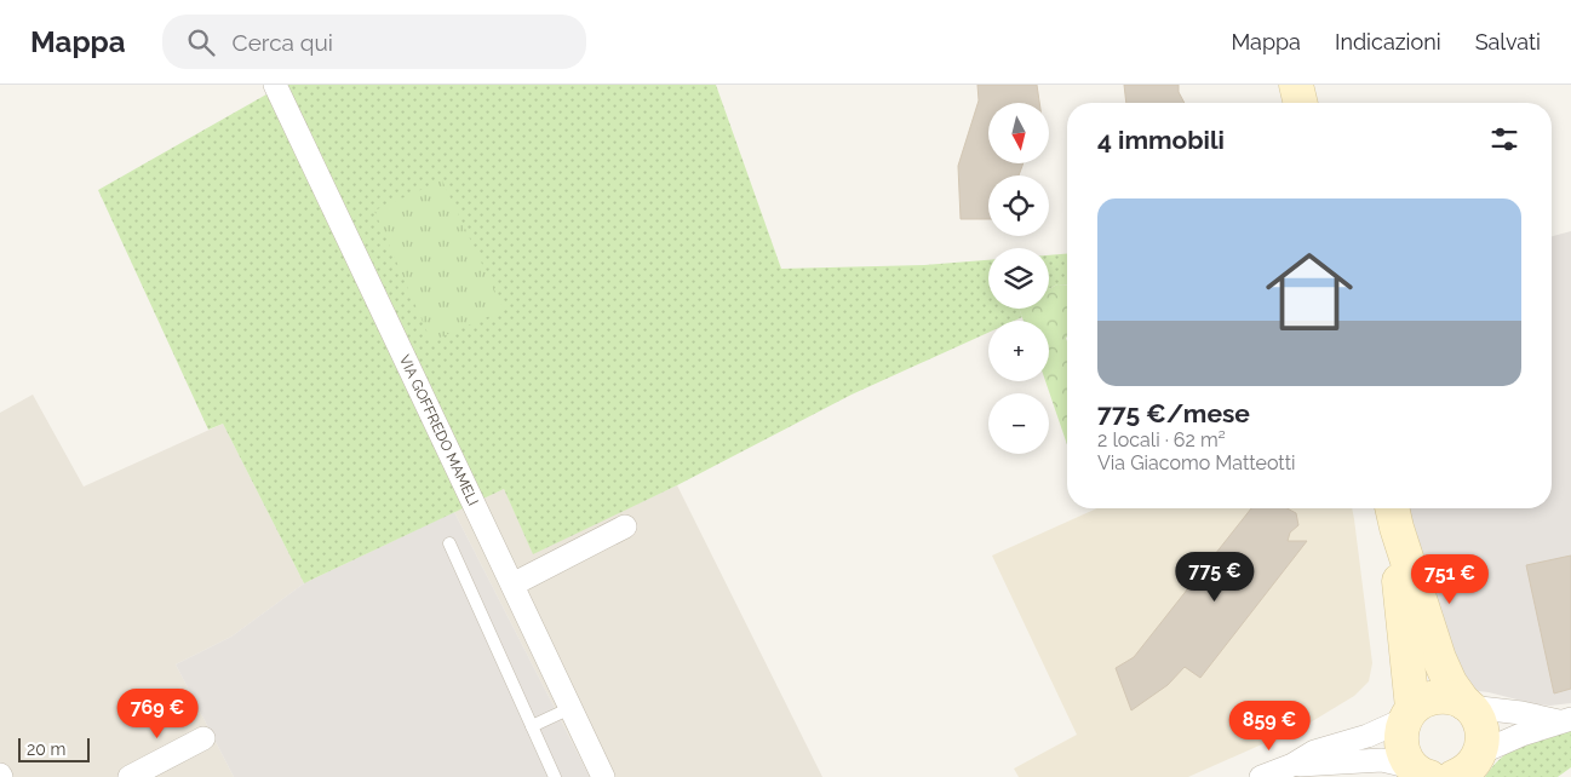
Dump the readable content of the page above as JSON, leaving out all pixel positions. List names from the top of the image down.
{
  "streets": {
    "street": ["VIA GOFFREDO MAMELI"]
  },
  "scale_bar": "20 m",
  "north": "bottom",
  "page": {
    "header": "Mappa",
    "search": "Cerca qui",
    "nav": ["Mappa", "Indicazioni", "Salvati"],
    "map_buttons": ["+", "−"],
    "heading": "4 immobili",
    "list": [
      {
        "name": "775 €/mese",
        "note": "2 locali · 62 m² · Via Giacomo Matteotti"
      }
    ],
    "price": [
      "775 €",
      "751 €",
      "769 €",
      "859 €"
    ],
    "scale": "20 m"
  }
}
